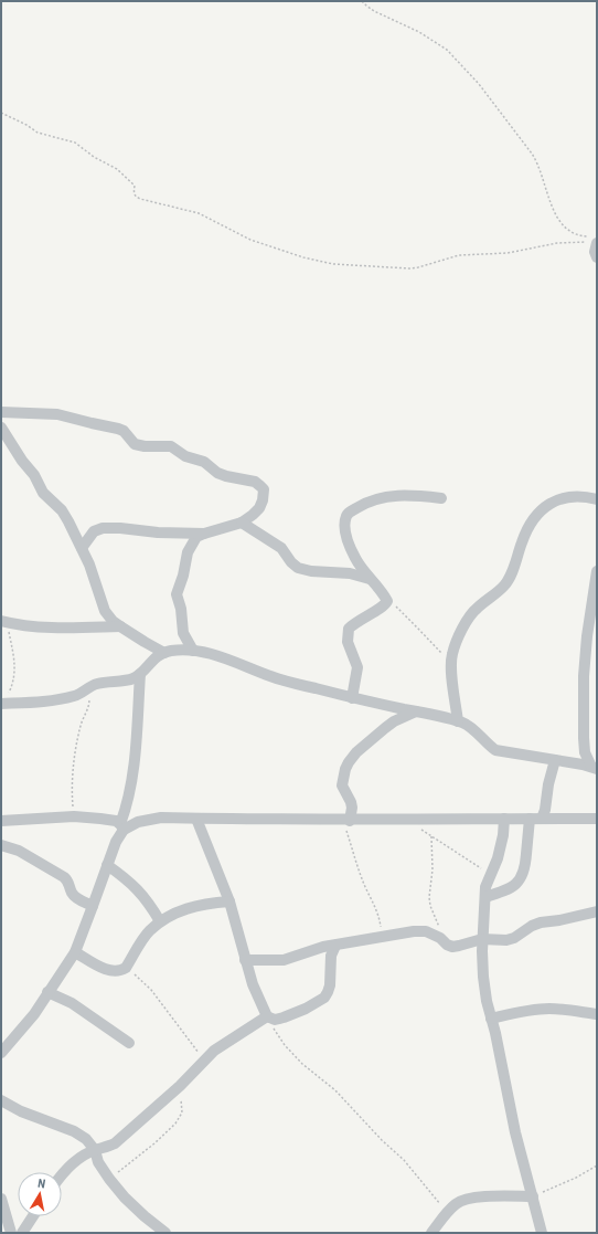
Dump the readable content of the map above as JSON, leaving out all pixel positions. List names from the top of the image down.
{
  "north": "top"
}
